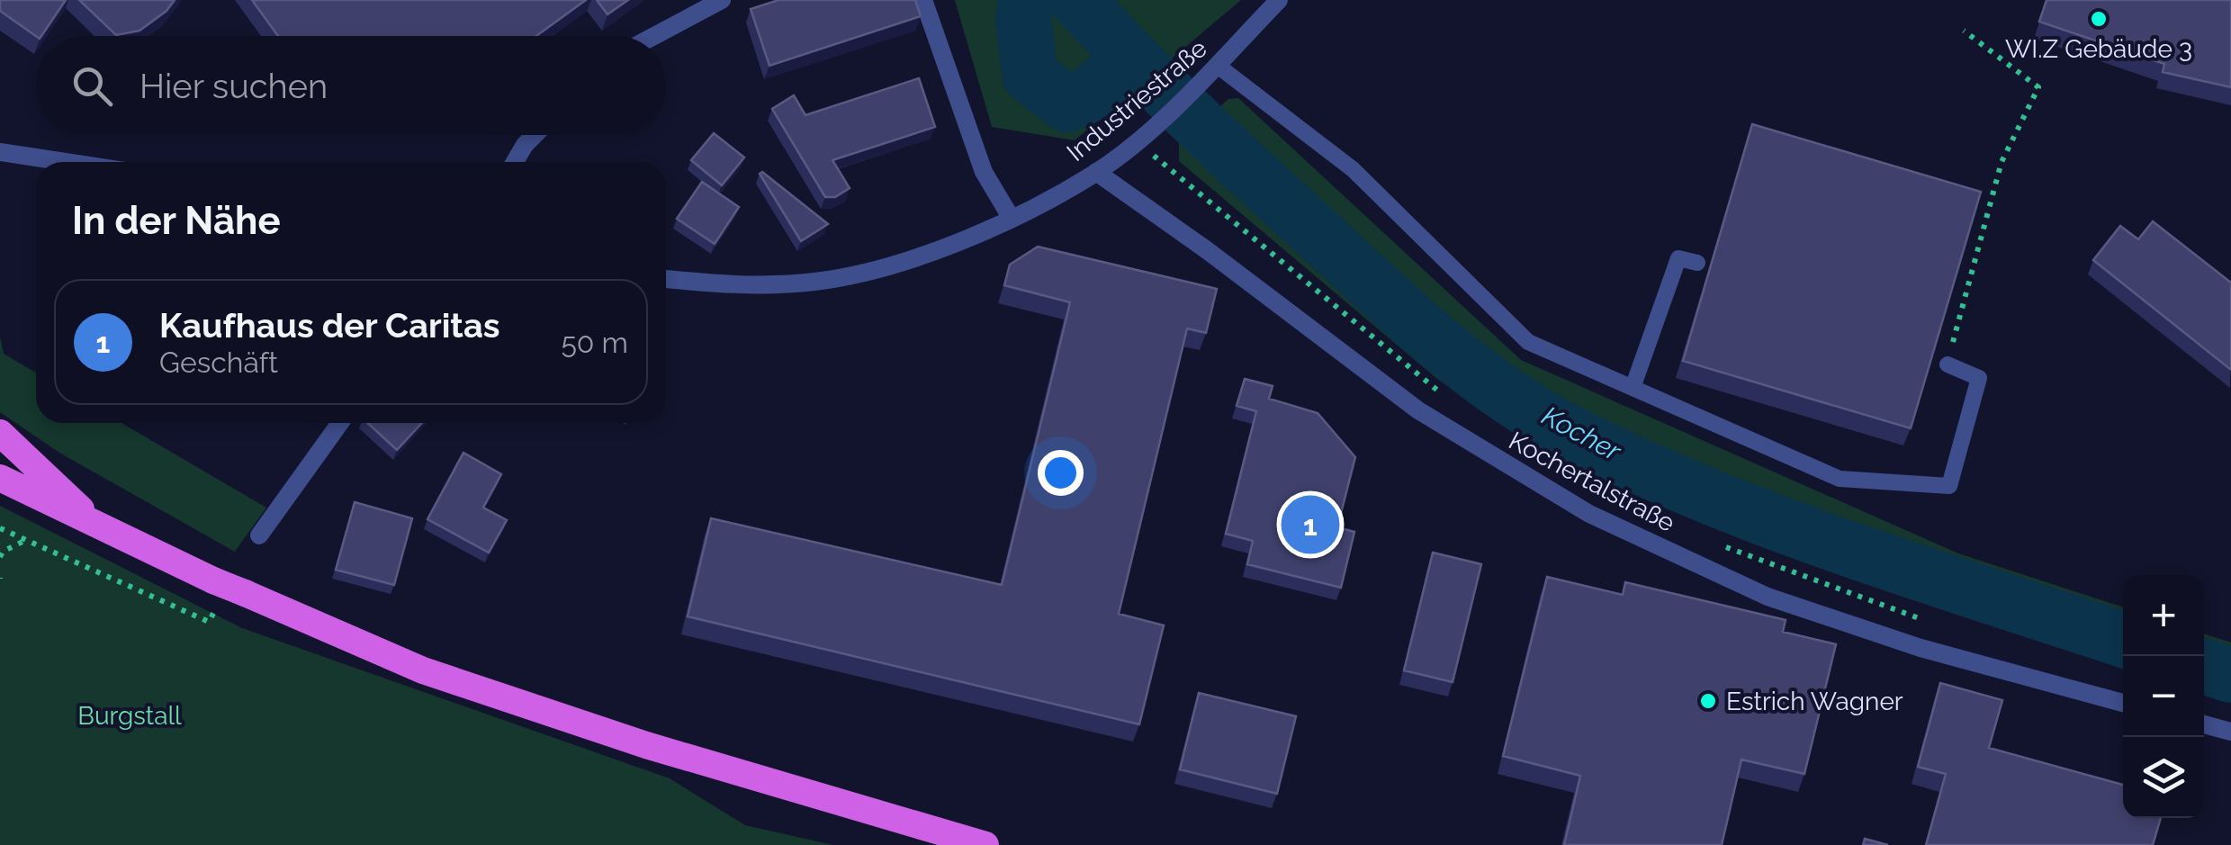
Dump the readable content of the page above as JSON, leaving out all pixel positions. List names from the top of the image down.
{
  "streets": {
    "street": ["Industriestraße", "Kochertalstraße"]
  },
  "crossings": [
    ["Industriestraße", "Kochertalstraße"]
  ],
  "water": ["Kocher"],
  "parks": ["Burgstall"],
  "places": ["WI.Z Gebäude 3", "Estrich Wagner"],
  "page": {
    "search": "Hier suchen",
    "heading": "In der Nähe",
    "list": [
      {
        "mark": "1",
        "name": "Kaufhaus der Caritas",
        "note": "Geschäft",
        "value": "50 m"
      }
    ],
    "pins": "1",
    "map_buttons": ["+", "−"]
  }
}
